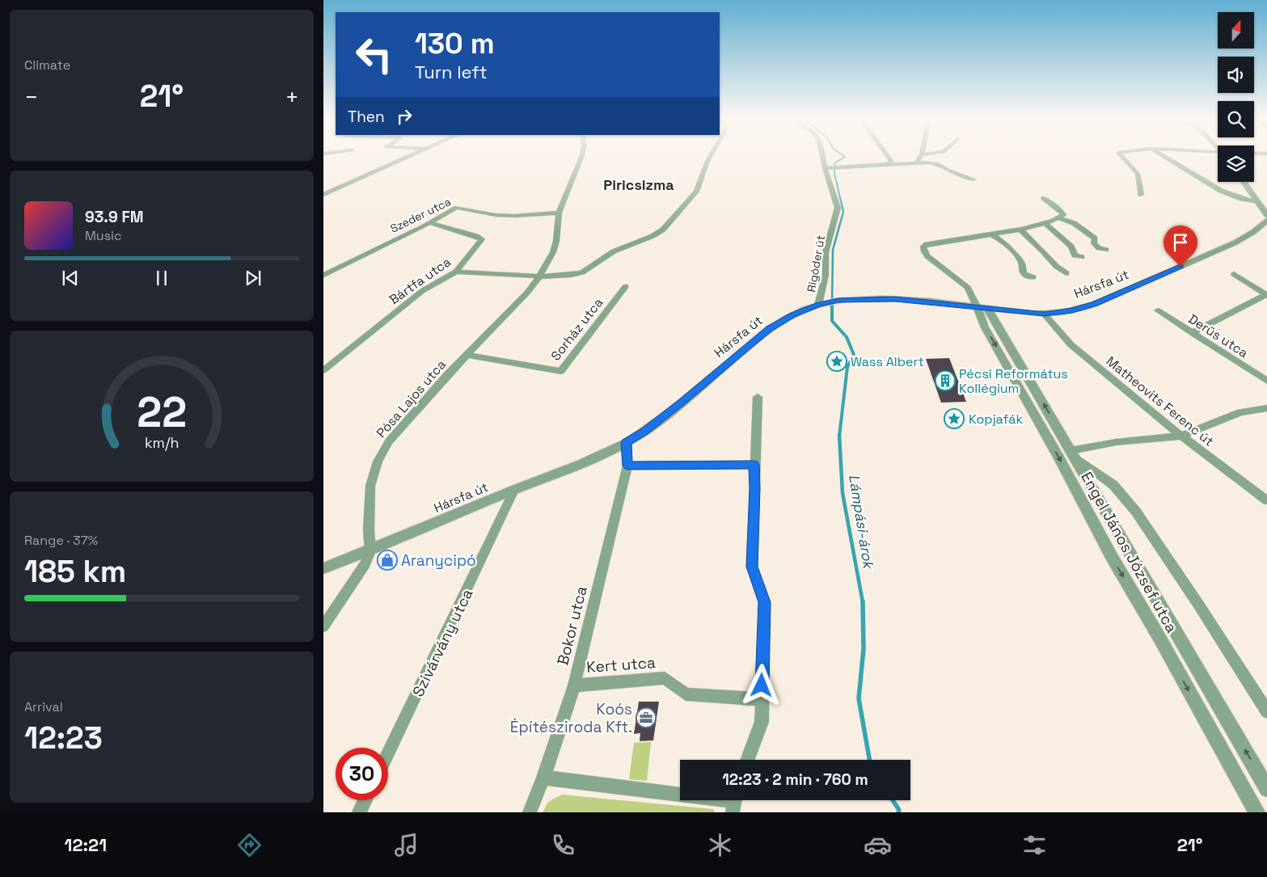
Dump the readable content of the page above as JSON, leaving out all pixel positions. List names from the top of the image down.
{
  "streets": {
    "street": [
      "Szeder utca",
      "Rigóder út",
      "Bártfa utca",
      "Hársfa út",
      "Sorház utca",
      "Derűs utca",
      "Pósa Lajos utca",
      "Matheovits Ferenc út",
      "Engel János József utca",
      "Bokor utca",
      "Szivárvány utca",
      "Kert utca"
    ]
  },
  "crossings": [
    ["Szeder utca", "Bártfa utca"],
    ["Szeder utca", "Pósa Lajos utca"],
    ["Rigóder út", "Hársfa út"],
    ["Hársfa út", "Pósa Lajos utca"],
    ["Hársfa út", "Matheovits Ferenc út"],
    ["Hársfa út", "Engel János József utca"],
    ["Hársfa út", "Bokor utca"],
    ["Hársfa út", "Szivárvány utca"],
    ["Sorház utca", "Pósa Lajos utca"],
    ["Bokor utca", "Kert utca"]
  ],
  "districts": ["Piricsizma"],
  "water": ["Lámpási-árok"],
  "places": {
    "place": ["Wass Albert", "Kopjafák"],
    "building": ["Pécsi Református Kollégium"],
    "shop": ["Aranycipó"],
    "office": ["Koós Építésziroda Kft."]
  },
  "north": "top",
  "page": {
    "tile": [
      "Climate",
      ["Range · 37%", "185 km"],
      ["Arrival", "12:23"]
    ],
    "turn": ["130 m", "Turn left"],
    "heat": ["−", "21°", "+"],
    "then": "Then",
    "song": ["93.9 FM", "Music"],
    "limit": "30",
    "trip": "12:23 · 2 min · 760 m",
    "tabs": ["12:21", "21°"],
    "gauge": ["22", "km/h"]
  }
}
